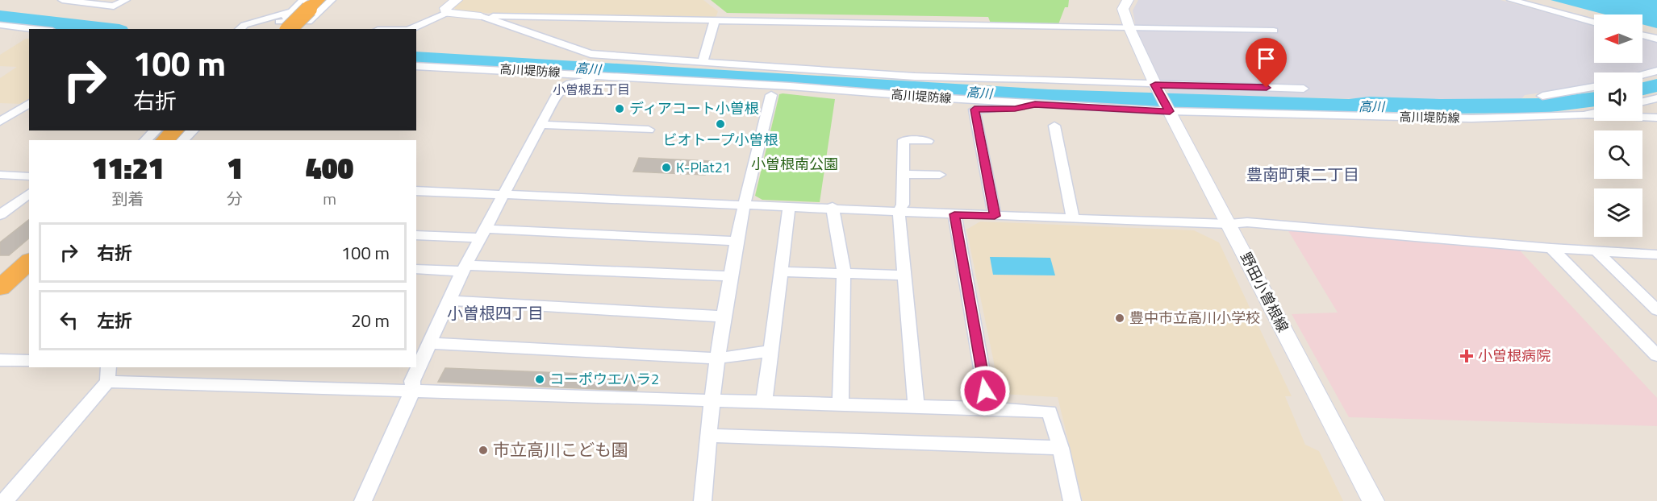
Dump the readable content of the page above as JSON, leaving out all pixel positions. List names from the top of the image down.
{
  "streets": {
    "street": ["高川堤防線", "野田小曽根線"]
  },
  "crossings": [
    ["高川堤防線", "野田小曽根線"]
  ],
  "districts": ["小曽根五丁目", "豊南町東二丁目", "小曽根四丁目"],
  "water": ["高川"],
  "parks": ["小曽根南公園"],
  "places": {
    "other": [
      "ディアコート小曽根",
      "ビオトープ小曽根",
      "K-Plat21",
      "豊中市立高川小学校",
      "コーポウエハラ2",
      "市立高川こども園"
    ],
    "health": ["小曽根病院"]
  },
  "north": "left",
  "page": {
    "turn": ["100 m", "右折"],
    "eta": [
      "11:21",
      "到着",
      "1",
      "分",
      "400",
      "m"
    ],
    "list": [
      {
        "name": "右折",
        "value": "100 m"
      },
      {
        "name": "左折",
        "value": "20 m"
      }
    ]
  }
}
